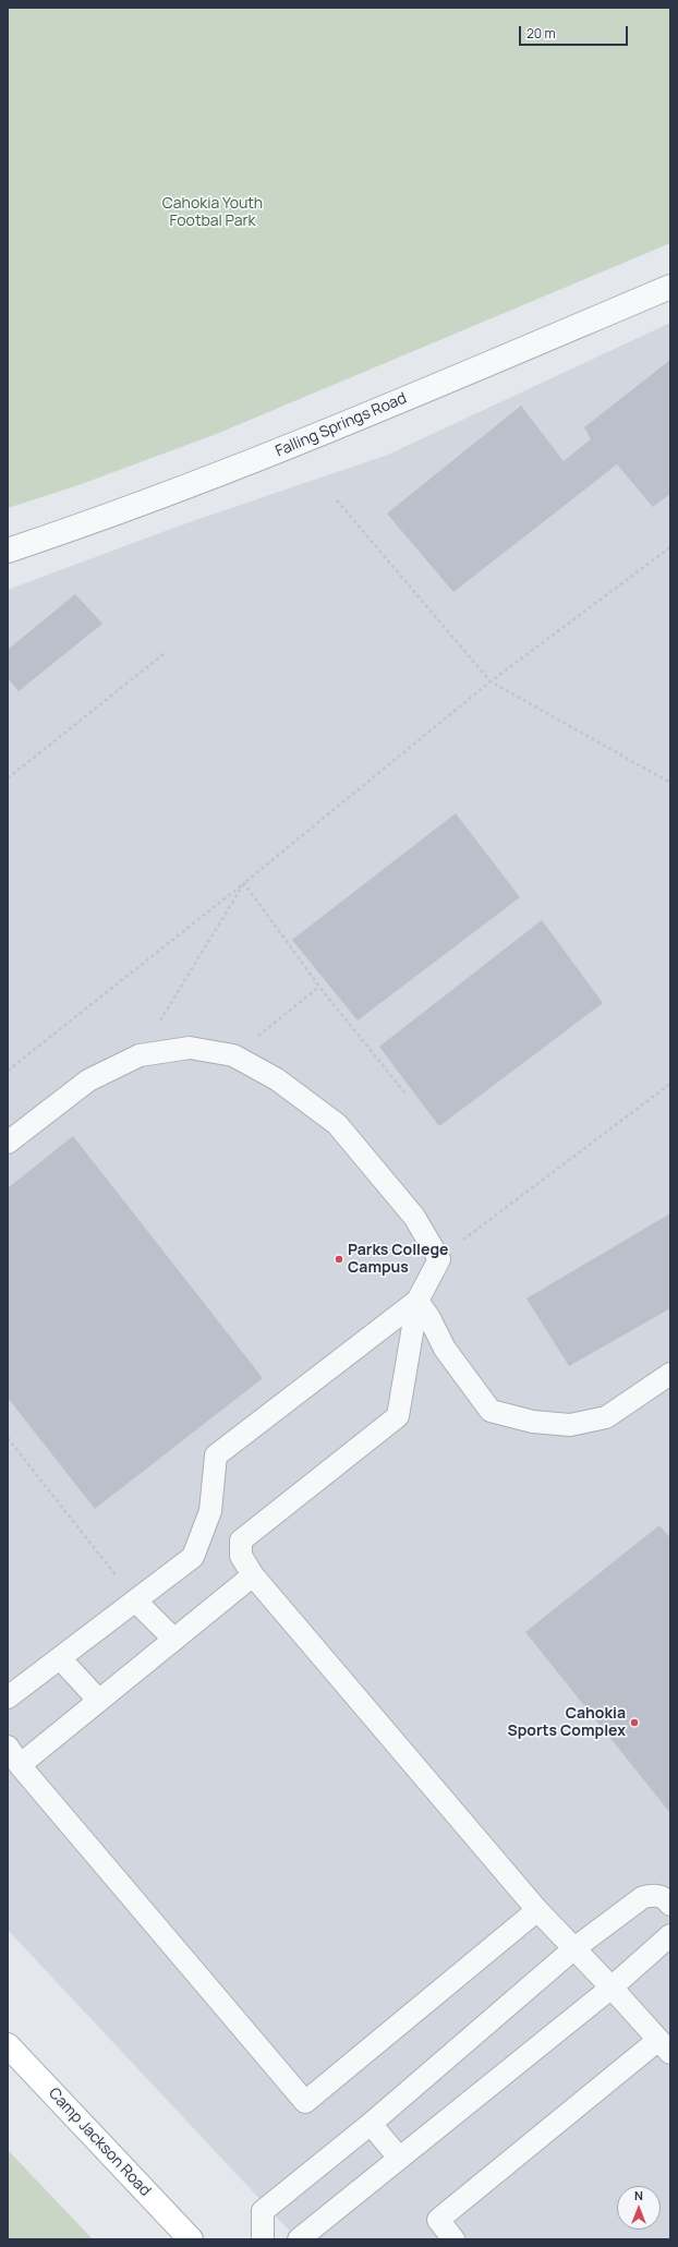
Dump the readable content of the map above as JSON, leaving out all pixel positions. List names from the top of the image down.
{
  "streets": {
    "main road": ["Camp Jackson Road"],
    "street": ["Falling Springs Road"]
  },
  "parks": ["Cahokia Youth Footbal Park"],
  "places": ["Parks College Campus", "Cahokia Sports Complex"],
  "scale_bar": "20 m",
  "north": "top"
}
